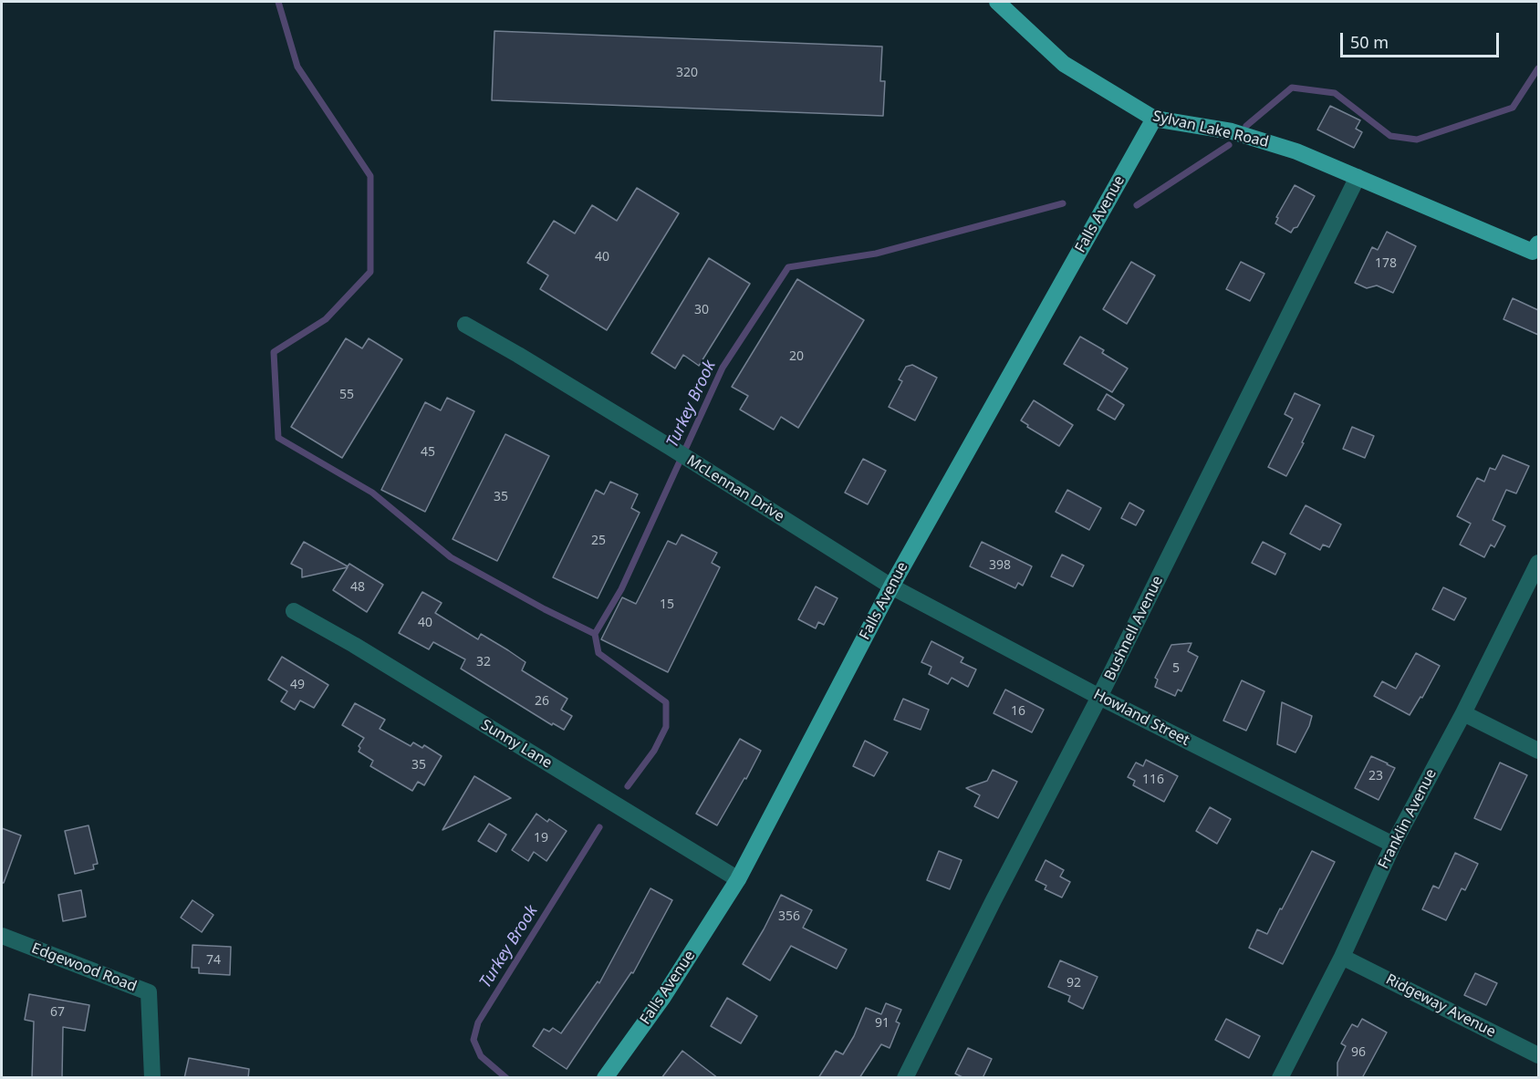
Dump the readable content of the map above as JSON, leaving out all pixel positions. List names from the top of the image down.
{
  "streets": {
    "main road": ["Sylvan Lake Road", "Falls Avenue"],
    "street": [
      "McLennan Drive",
      "Bushnell Avenue",
      "Howland Street",
      "Sunny Lane",
      "Franklin Avenue",
      "Edgewood Road",
      "Ridgeway Avenue"
    ]
  },
  "crossings": [
    ["Sylvan Lake Road", "Falls Avenue"],
    ["Sylvan Lake Road", "Bushnell Avenue"],
    ["Falls Avenue", "McLennan Drive"],
    ["Falls Avenue", "Howland Street"],
    ["Falls Avenue", "Sunny Lane"],
    ["McLennan Drive", "Howland Street"],
    ["Bushnell Avenue", "Howland Street"],
    ["Howland Street", "Franklin Avenue"],
    ["Franklin Avenue", "Ridgeway Avenue"]
  ],
  "water": ["Turkey Brook"],
  "house_numbers": [
    "320",
    "40",
    "178",
    "30",
    "20",
    "55",
    "45",
    "35",
    "25",
    "398",
    "48",
    "15",
    "40",
    "32",
    "5",
    "49",
    "26",
    "16",
    "35",
    "23",
    "116",
    "19",
    "356",
    "74",
    "92",
    "67",
    "91",
    "96"
  ],
  "scale_bar": "50 m"
}
